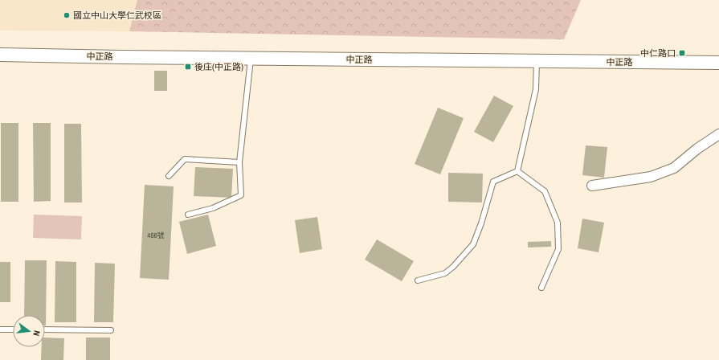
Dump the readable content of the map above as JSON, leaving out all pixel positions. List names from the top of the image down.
{
  "streets": {
    "main road": ["中正路"]
  },
  "places": {
    "other": ["國立中山大學仁武校區"],
    "transit": ["中仁路口", "後庄(中正路)"]
  },
  "house_numbers": ["456號"],
  "north": "right"
}
